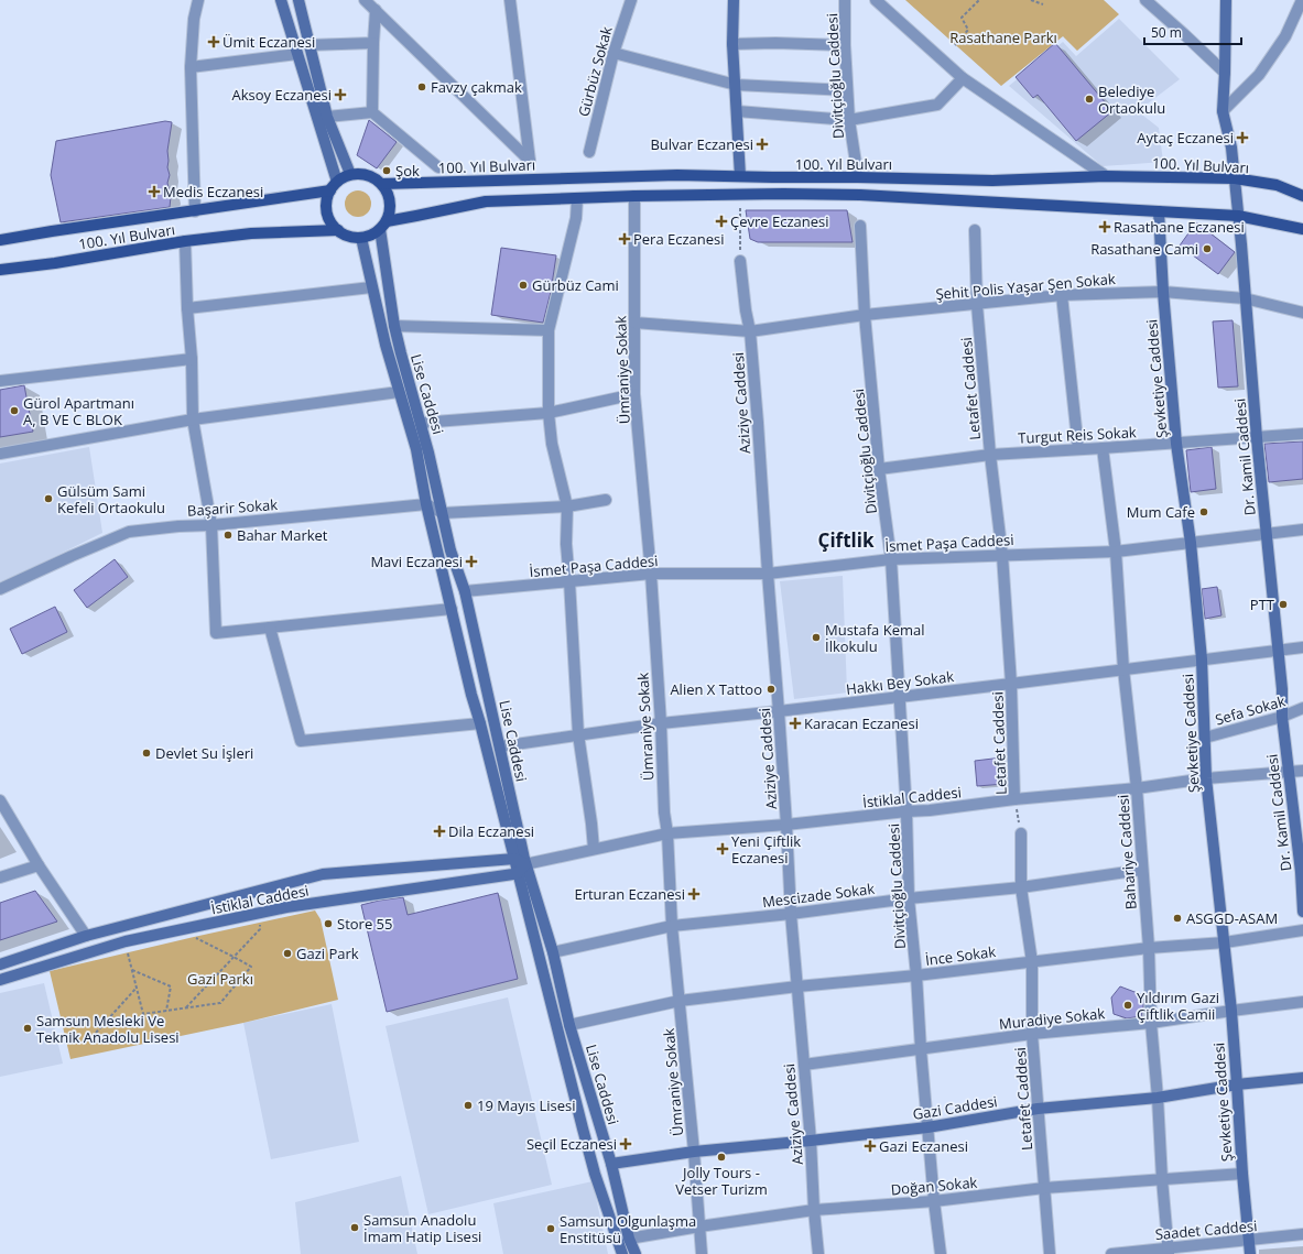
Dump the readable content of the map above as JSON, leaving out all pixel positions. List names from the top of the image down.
{
  "streets": {
    "main road": [
      "100. Yıl Bulvarı",
      "Şevketiye Caddesi",
      "Lise Caddesi",
      "Dr. Kamil Caddesi",
      "İstiklal Caddesi",
      "Gazi Caddesi"
    ],
    "street": [
      "Gürbüz Sokak",
      "Divitçioğlu Caddesi",
      "Şehit Polis Yaşar Şen Sokak",
      "Ümraniye Sokak",
      "Letafet Caddesi",
      "Aziziye Caddesi",
      "Turgut Reis Sokak",
      "Başarir Sokak",
      "İsmet Paşa Caddesi",
      "Hakkı Bey Sokak",
      "Sefa Sokak",
      "Bahariye Caddesi",
      "Mescizade Sokak",
      "İnce Sokak",
      "Muradiye Sokak",
      "Doğan Sokak",
      "Saadet Caddesi"
    ]
  },
  "crossings": [
    ["Divitçioğlu Caddesi", "100. Yıl Bulvarı"],
    ["Divitçioğlu Caddesi", "Şehit Polis Yaşar Şen Sokak"],
    ["Divitçioğlu Caddesi", "Turgut Reis Sokak"],
    ["Divitçioğlu Caddesi", "İsmet Paşa Caddesi"],
    ["Divitçioğlu Caddesi", "Hakkı Bey Sokak"],
    ["Divitçioğlu Caddesi", "İstiklal Caddesi"],
    ["Divitçioğlu Caddesi", "Mescizade Sokak"],
    ["Divitçioğlu Caddesi", "İnce Sokak"],
    ["Divitçioğlu Caddesi", "Muradiye Sokak"],
    ["Divitçioğlu Caddesi", "Gazi Caddesi"],
    ["Divitçioğlu Caddesi", "Doğan Sokak"],
    ["100. Yıl Bulvarı", "Ümraniye Sokak"],
    ["100. Yıl Bulvarı", "Şevketiye Caddesi"],
    ["100. Yıl Bulvarı", "Lise Caddesi"],
    ["100. Yıl Bulvarı", "Dr. Kamil Caddesi"],
    ["Şehit Polis Yaşar Şen Sokak", "Ümraniye Sokak"],
    ["Şehit Polis Yaşar Şen Sokak", "Şevketiye Caddesi"],
    ["Şehit Polis Yaşar Şen Sokak", "Letafet Caddesi"],
    ["Şehit Polis Yaşar Şen Sokak", "Aziziye Caddesi"],
    ["Şehit Polis Yaşar Şen Sokak", "Dr. Kamil Caddesi"],
    ["Ümraniye Sokak", "İsmet Paşa Caddesi"],
    ["Ümraniye Sokak", "Hakkı Bey Sokak"],
    ["Ümraniye Sokak", "İstiklal Caddesi"],
    ["Ümraniye Sokak", "Mescizade Sokak"],
    ["Ümraniye Sokak", "İnce Sokak"],
    ["Ümraniye Sokak", "Gazi Caddesi"],
    ["Ümraniye Sokak", "Doğan Sokak"],
    ["Şevketiye Caddesi", "Turgut Reis Sokak"],
    ["Şevketiye Caddesi", "İsmet Paşa Caddesi"],
    ["Şevketiye Caddesi", "Hakkı Bey Sokak"],
    ["Şevketiye Caddesi", "Sefa Sokak"],
    ["Şevketiye Caddesi", "İstiklal Caddesi"],
    ["Şevketiye Caddesi", "İnce Sokak"],
    ["Şevketiye Caddesi", "Muradiye Sokak"],
    ["Şevketiye Caddesi", "Gazi Caddesi"],
    ["Şevketiye Caddesi", "Doğan Sokak"],
    ["Şevketiye Caddesi", "Saadet Caddesi"],
    ["Letafet Caddesi", "Turgut Reis Sokak"],
    ["Letafet Caddesi", "İsmet Paşa Caddesi"],
    ["Letafet Caddesi", "Hakkı Bey Sokak"],
    ["Letafet Caddesi", "İstiklal Caddesi"],
    ["Letafet Caddesi", "Mescizade Sokak"],
    ["Letafet Caddesi", "İnce Sokak"],
    ["Letafet Caddesi", "Muradiye Sokak"],
    ["Letafet Caddesi", "Gazi Caddesi"],
    ["Letafet Caddesi", "Doğan Sokak"],
    ["Lise Caddesi", "Başarir Sokak"],
    ["Lise Caddesi", "İsmet Paşa Caddesi"],
    ["Lise Caddesi", "Hakkı Bey Sokak"],
    ["Lise Caddesi", "İstiklal Caddesi"],
    ["Lise Caddesi", "Mescizade Sokak"],
    ["Lise Caddesi", "İnce Sokak"],
    ["Lise Caddesi", "Gazi Caddesi"],
    ["Lise Caddesi", "Doğan Sokak"],
    ["Aziziye Caddesi", "İsmet Paşa Caddesi"],
    ["Aziziye Caddesi", "Hakkı Bey Sokak"],
    ["Aziziye Caddesi", "İstiklal Caddesi"],
    ["Aziziye Caddesi", "Mescizade Sokak"],
    ["Aziziye Caddesi", "İnce Sokak"],
    ["Aziziye Caddesi", "Muradiye Sokak"],
    ["Aziziye Caddesi", "Gazi Caddesi"],
    ["Aziziye Caddesi", "Doğan Sokak"],
    ["Turgut Reis Sokak", "Dr. Kamil Caddesi"],
    ["Turgut Reis Sokak", "Bahariye Caddesi"],
    ["Dr. Kamil Caddesi", "İsmet Paşa Caddesi"],
    ["Dr. Kamil Caddesi", "Hakkı Bey Sokak"],
    ["Dr. Kamil Caddesi", "Sefa Sokak"],
    ["Dr. Kamil Caddesi", "İstiklal Caddesi"],
    ["İsmet Paşa Caddesi", "Bahariye Caddesi"],
    ["Hakkı Bey Sokak", "Bahariye Caddesi"],
    ["İstiklal Caddesi", "Bahariye Caddesi"],
    ["Bahariye Caddesi", "Mescizade Sokak"],
    ["Bahariye Caddesi", "İnce Sokak"],
    ["Bahariye Caddesi", "Muradiye Sokak"],
    ["Bahariye Caddesi", "Gazi Caddesi"],
    ["Bahariye Caddesi", "Doğan Sokak"],
    ["Bahariye Caddesi", "Saadet Caddesi"]
  ],
  "districts": ["Çiftlik"],
  "parks": ["Rasathane Parkı", "Gazi Parkı"],
  "places": {
    "health": [
      "Ümit Eczanesi",
      "Aksoy Eczanesi",
      "Aytaç Eczanesi",
      "Bulvar Eczanesi",
      "Medis Eczanesi",
      "Çevre Eczanesi",
      "Rasathane Eczanesi",
      "Pera Eczanesi",
      "Mavi Eczanesi",
      "Karacan Eczanesi",
      "Dila Eczanesi",
      "Yeni Çiftlik Eczanesi",
      "Erturan Eczanesi",
      "Seçil Eczanesi",
      "Gazi Eczanesi"
    ],
    "other": [
      "Favzy çakmak",
      "Belediye Ortaokulu",
      "Şok",
      "Rasathane Cami",
      "Gürbüz Cami",
      "Gürol Apartmanı A, B VE C BLOK",
      "Gülsüm Sami Kefeli Ortaokulu",
      "Mum Cafe",
      "Bahar Market",
      "PTT",
      "Mustafa Kemal İlkokulu",
      "Alien X Tattoo",
      "Devlet Su İşleri",
      "ASGGD-ASAM",
      "Store 55",
      "Gazi Park",
      "Yıldırım Gazi Çiftlik Camii",
      "Samsun Mesleki Ve Teknik Anadolu Lisesi",
      "19 Mayıs Lisesi",
      "Jolly Tours - Vetser Turizm",
      "Samsun Anadolu İmam Hatip Lisesi",
      "Samsun Olgunlaşma Enstitüsü"
    ]
  },
  "scale_bar": "50 m"
}
